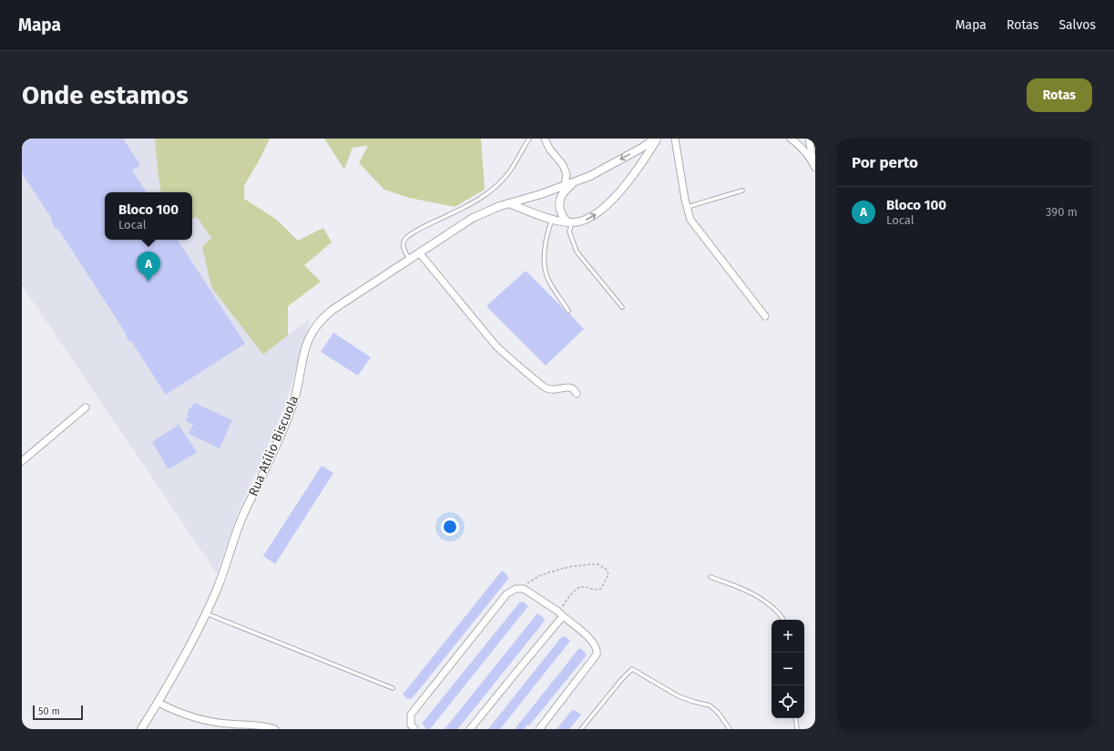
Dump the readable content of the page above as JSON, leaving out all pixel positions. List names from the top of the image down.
{
  "streets": {
    "street": ["Rua Atílio Biscuola"]
  },
  "scale_bar": "50 m",
  "page": {
    "header": "Mapa",
    "nav": ["Mapa", "Rotas", "Salvos"],
    "buttons": "Rotas",
    "title": "Onde estamos",
    "heading": "Por perto",
    "list": [
      {
        "mark": "A",
        "name": "Bloco 100",
        "note": "Local",
        "value": "390 m"
      }
    ],
    "popup": ["Bloco 100", "Local"],
    "pins": "A",
    "map_buttons": ["+", "−"],
    "scale": "50 m"
  }
}
